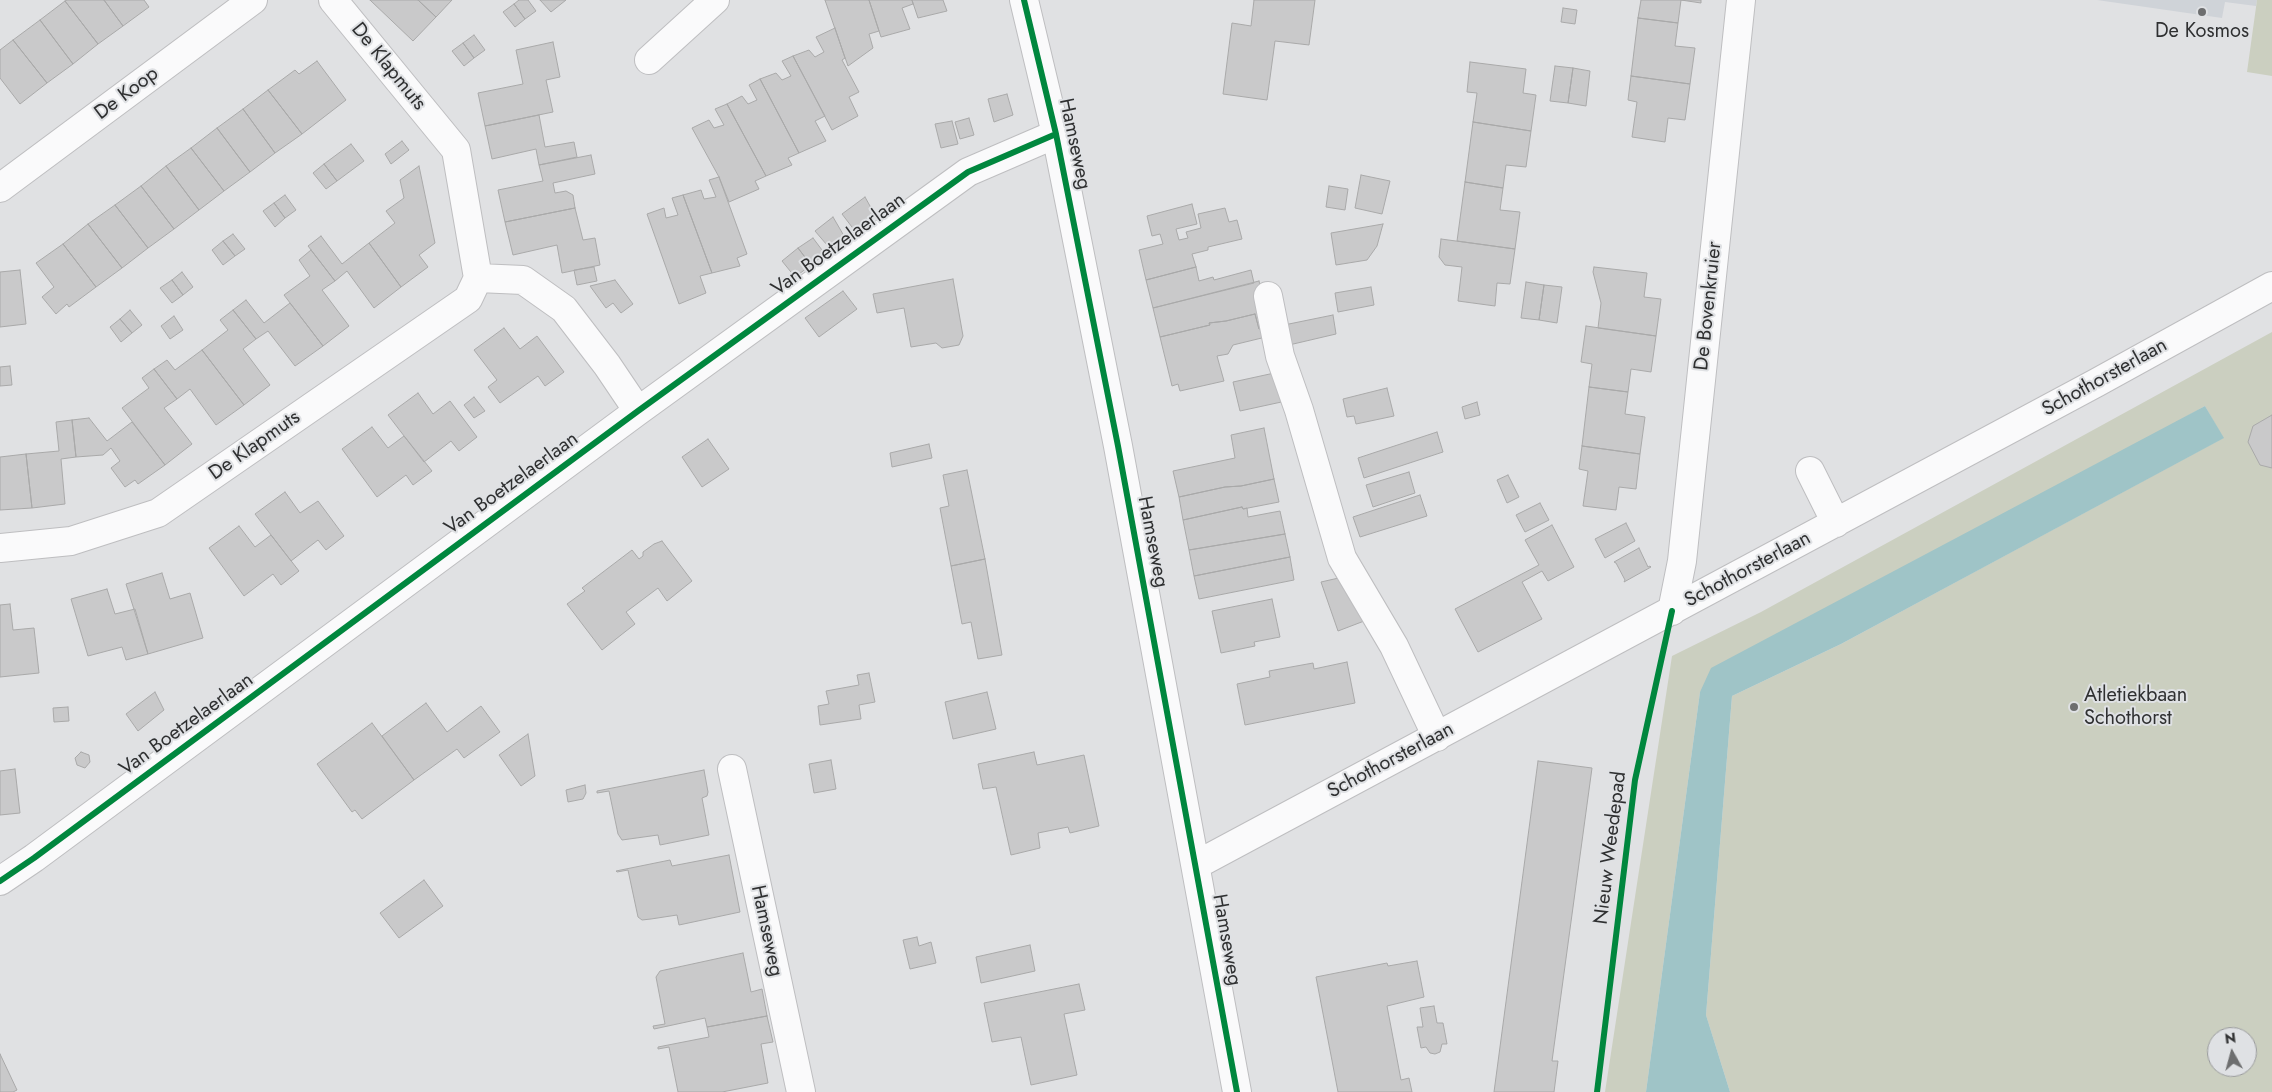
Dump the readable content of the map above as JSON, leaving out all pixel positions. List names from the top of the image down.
{
  "streets": {
    "street": [
      "De Klapmuts",
      "De Koop",
      "Hamseweg",
      "Van Boetzelaerlaan",
      "De Bovenkruier",
      "Schothorsterlaan"
    ],
    "cycle path": ["Nieuw Weedepad"]
  },
  "crossings": [
    ["Hamseweg", "Van Boetzelaerlaan"],
    ["Hamseweg", "Schothorsterlaan"],
    ["De Bovenkruier", "Schothorsterlaan"]
  ],
  "places": ["De Kosmos", "Atletiekbaan Schothorst"],
  "north": "top"
}
